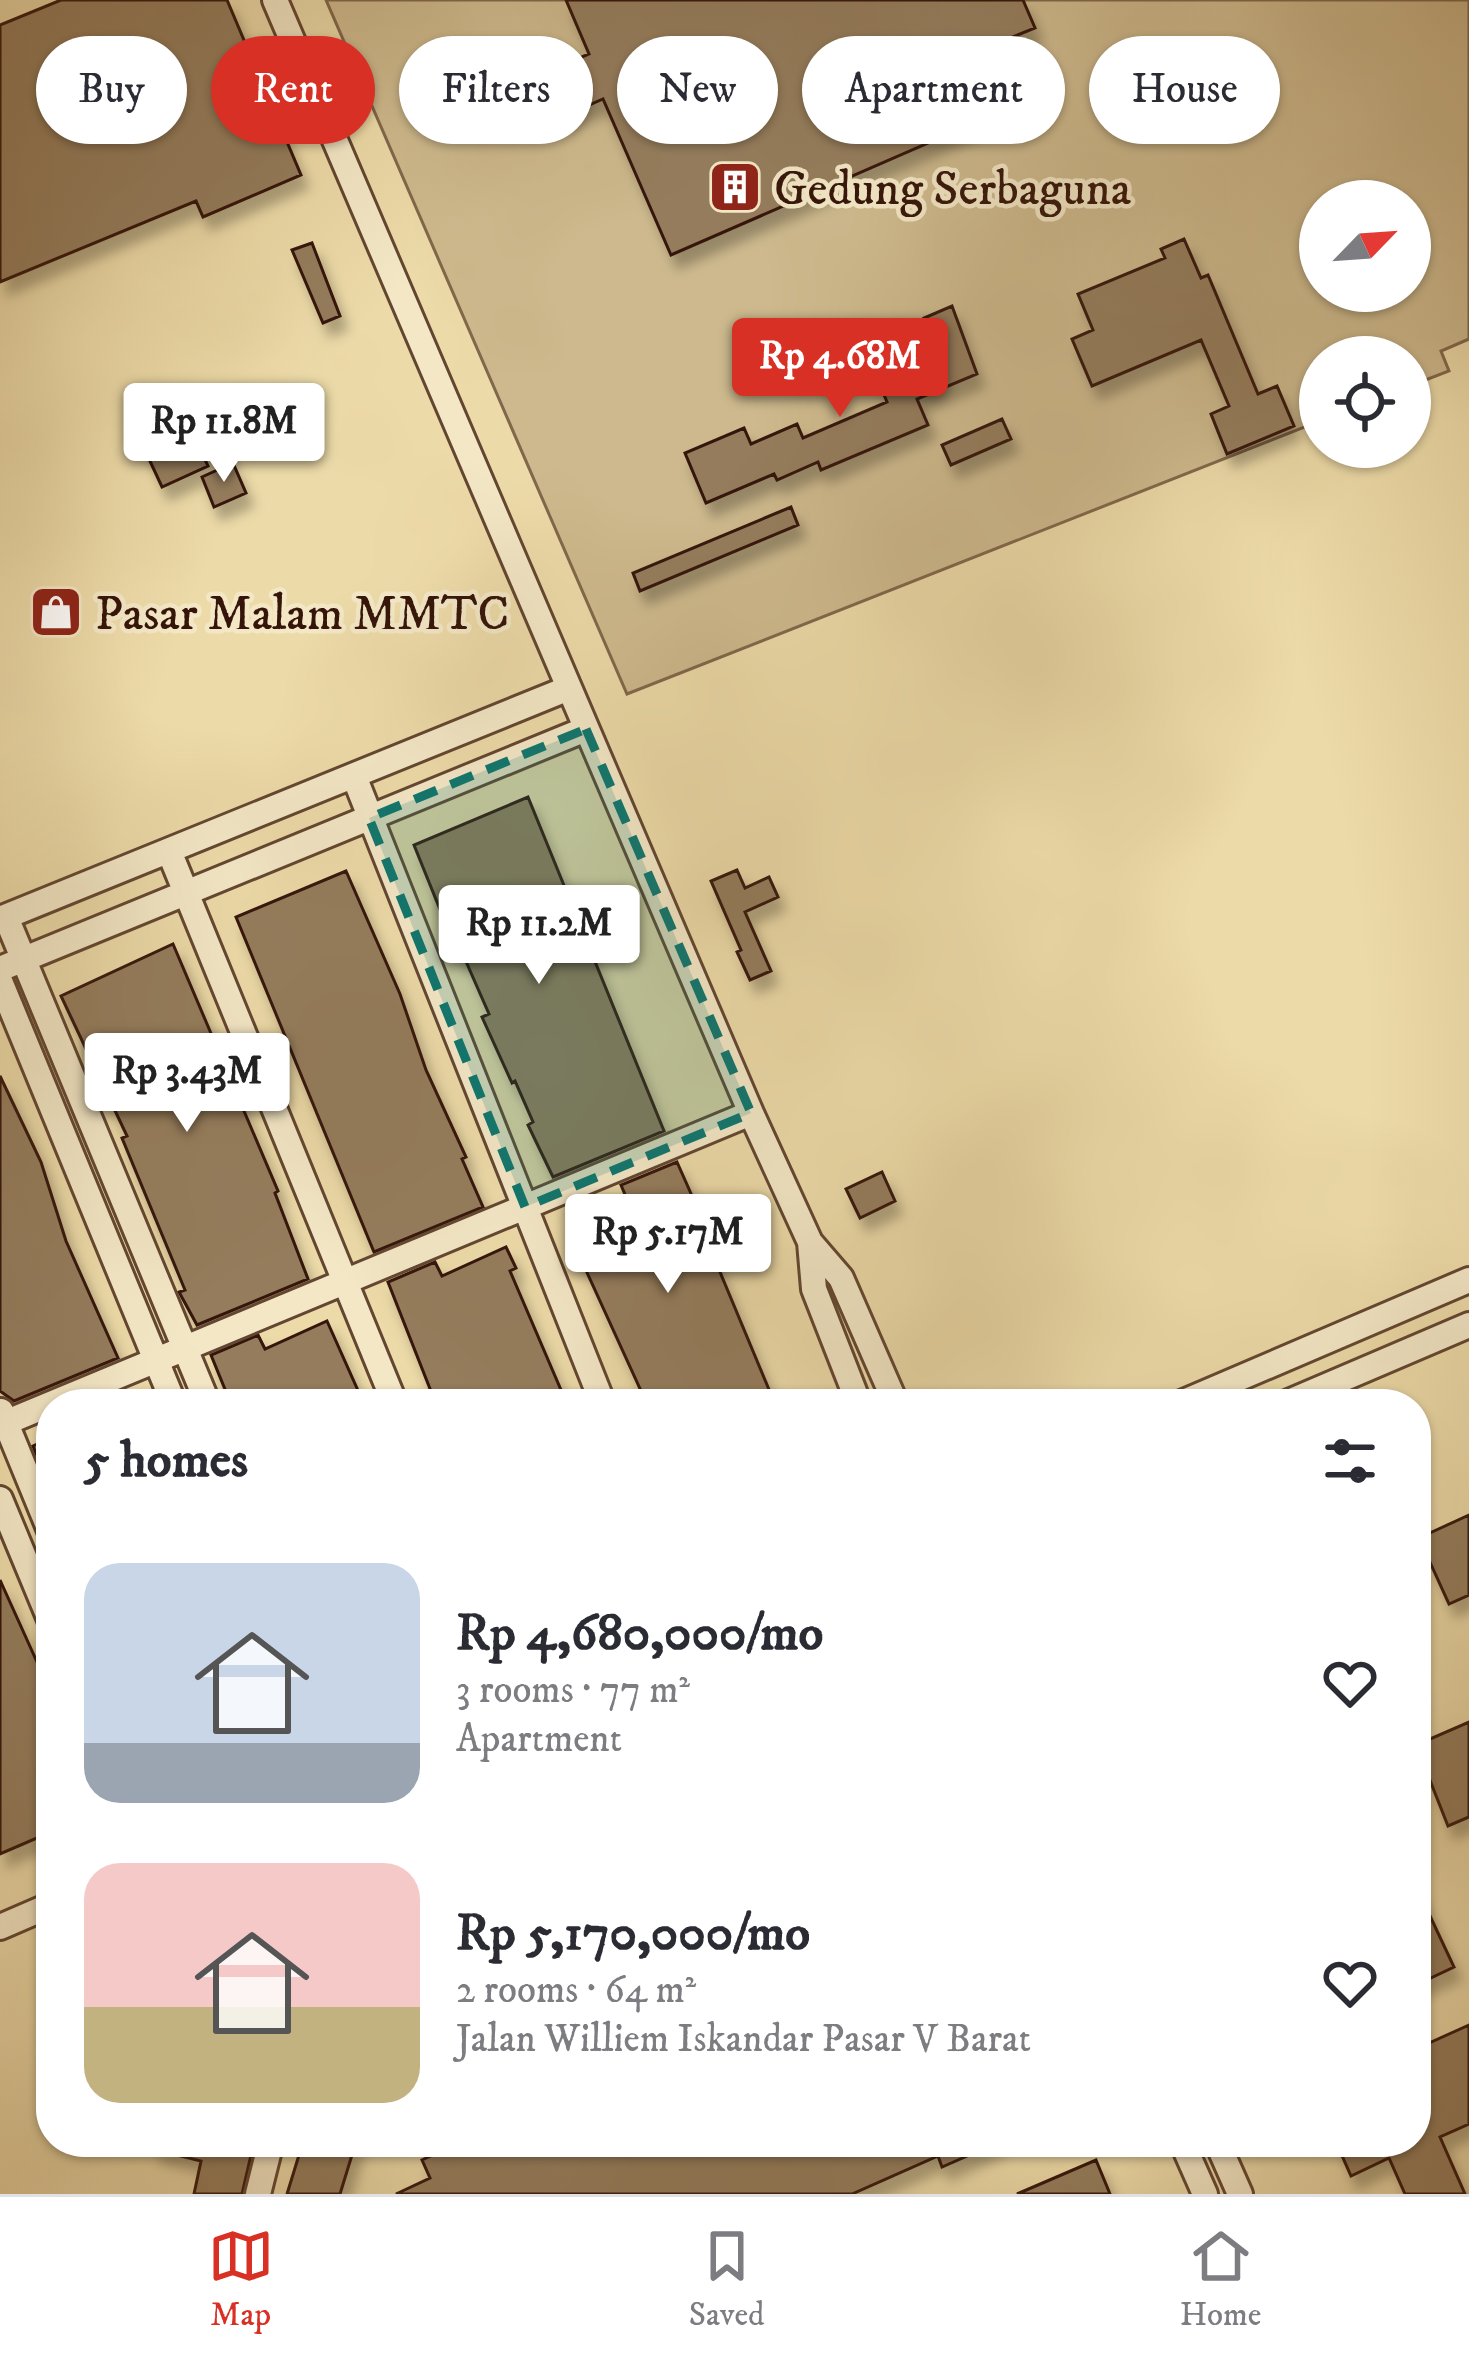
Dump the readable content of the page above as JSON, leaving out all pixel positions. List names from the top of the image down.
{
  "places": {
    "building": ["Gedung Serbaguna"],
    "shop": ["Pasar Malam MMTC"]
  },
  "north": "top right",
  "page": {
    "chip": [
      "Buy",
      "Rent",
      "Filters",
      "New",
      "Apartment",
      "House"
    ],
    "price": [
      "Rp 4.68M",
      "Rp 11.8M",
      "Rp 11.2M",
      "Rp 3.43M",
      "Rp 5.17M"
    ],
    "heading": "5 homes",
    "list": [
      {
        "name": "Rp 4,680,000/mo",
        "note": "3 rooms · 77 m² · Apartment"
      },
      {
        "name": "Rp 5,170,000/mo",
        "note": "2 rooms · 64 m² · Jalan Williem Iskandar Pasar V Barat"
      }
    ],
    "tabs": ["Map", "Saved", "Home"]
  }
}
